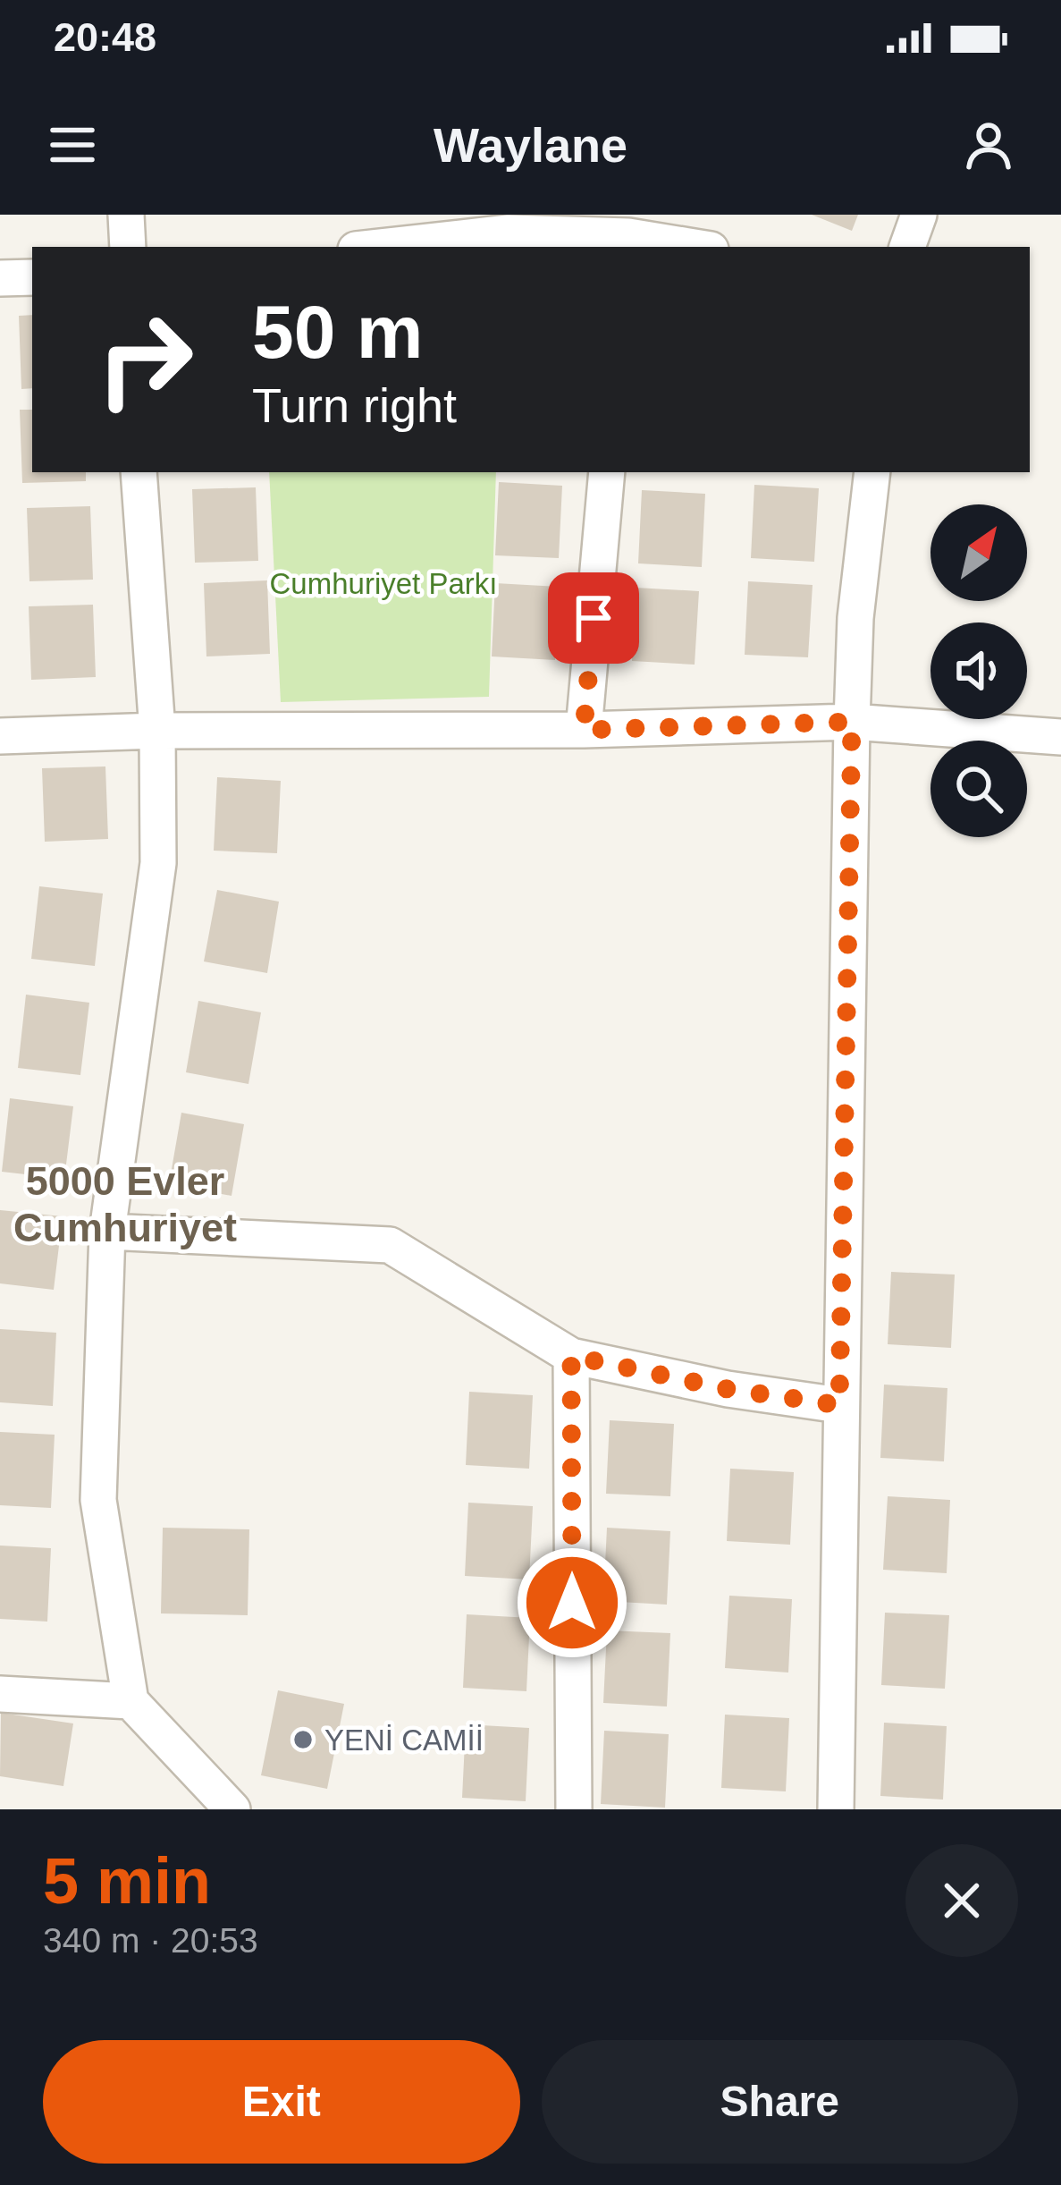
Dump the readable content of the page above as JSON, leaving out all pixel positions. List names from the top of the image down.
{
  "districts": ["5000 Evler Cumhuriyet"],
  "parks": ["Cumhuriyet Parkı"],
  "places": ["YENİ CAMİİ"],
  "north": "top right",
  "page": {
    "status": "20:48",
    "header": "Waylane",
    "turn": ["50 m", "Turn right"],
    "heading": ["5 min", "340 m · 20:53"],
    "buttons": ["Exit", "Share"]
  }
}
